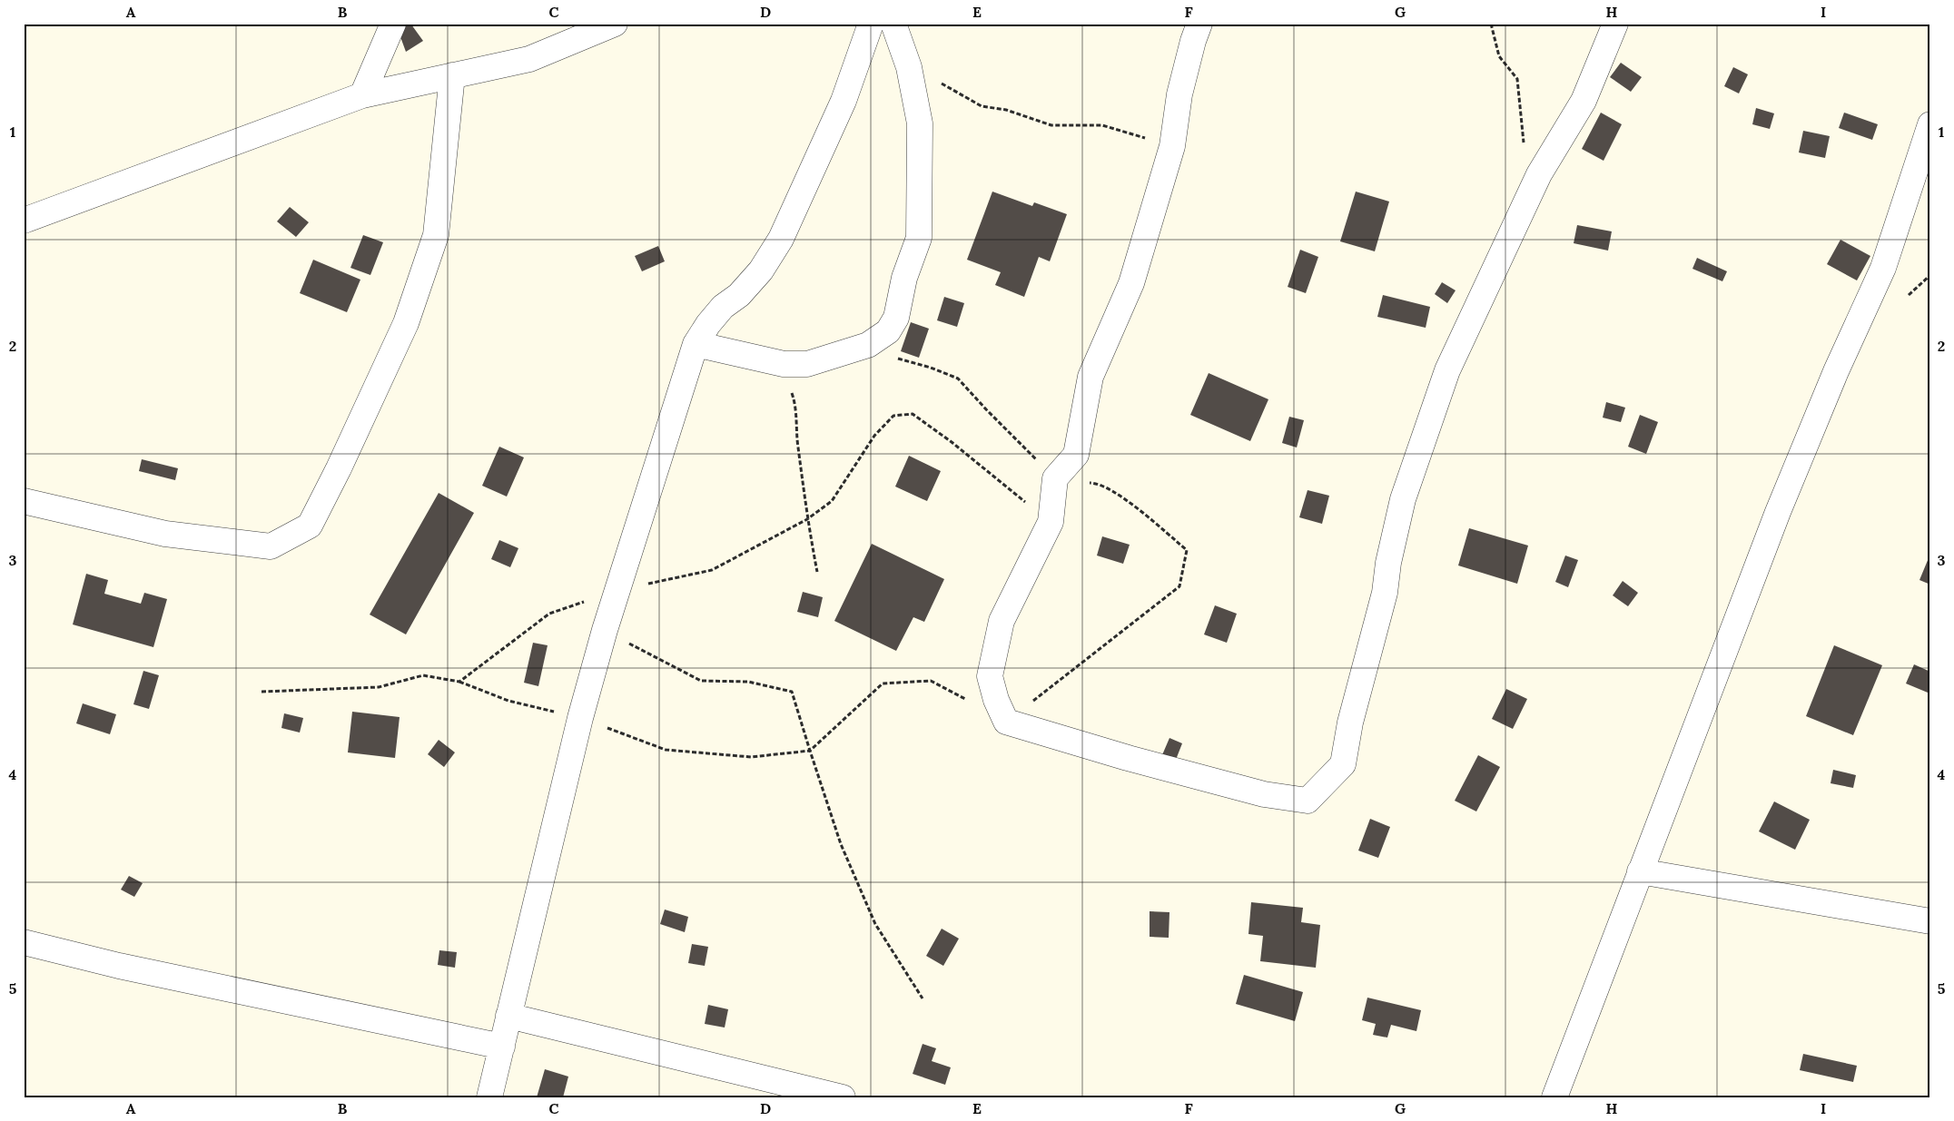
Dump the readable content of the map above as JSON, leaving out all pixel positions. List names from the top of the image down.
{
  "grid": {
    "columns": [
      "A",
      "B",
      "C",
      "D",
      "E",
      "F",
      "G",
      "H",
      "I"
    ],
    "rows": [
      "1",
      "2",
      "3",
      "4",
      "5"
    ]
  }
}
